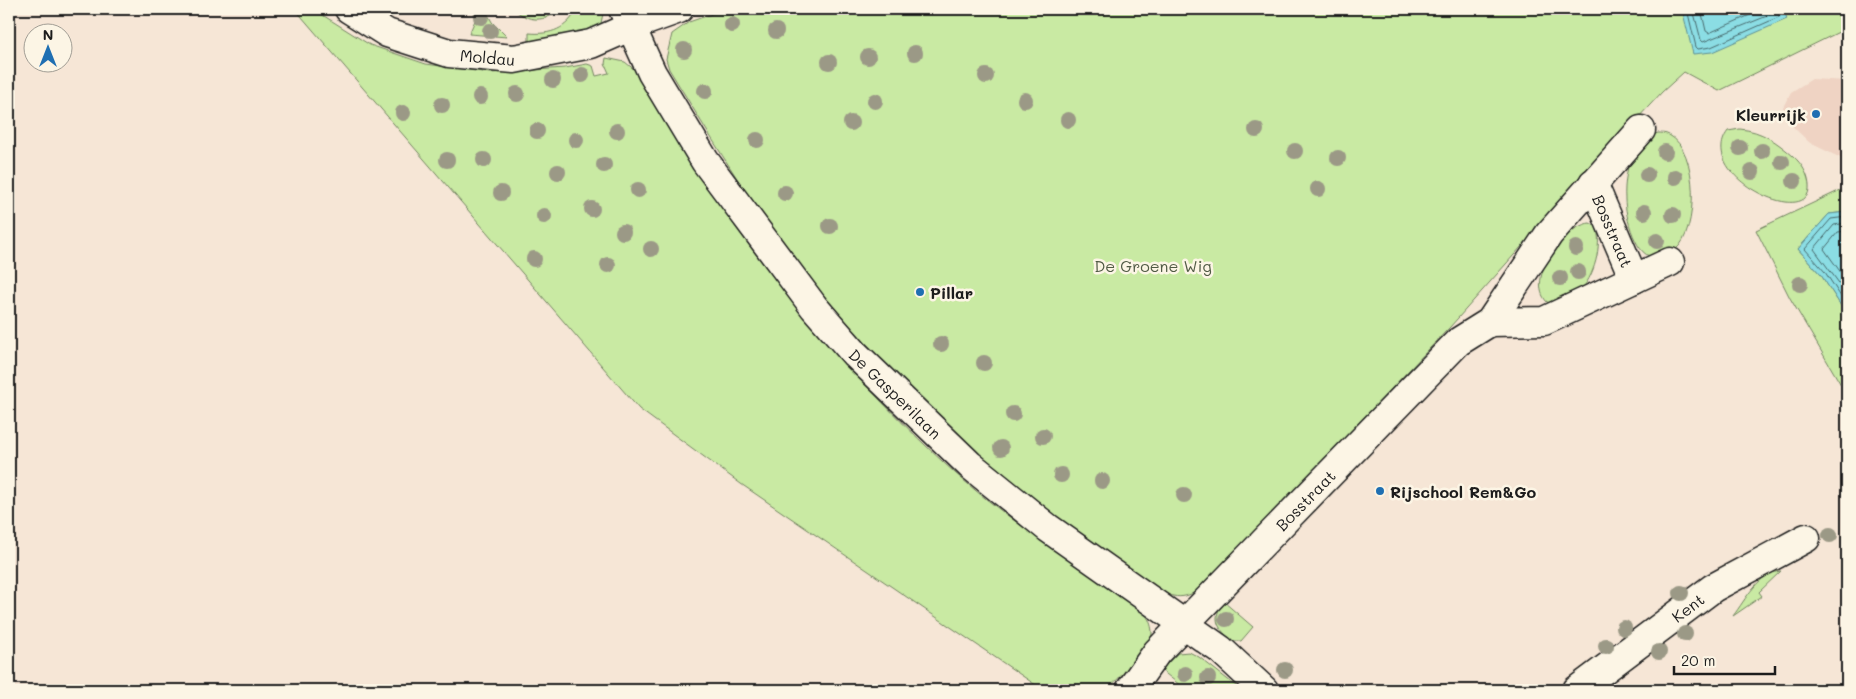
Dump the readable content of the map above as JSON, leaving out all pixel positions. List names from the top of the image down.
{
  "streets": {
    "street": [
      "Moldau",
      "Bosstraat",
      "De Gasperilaan",
      "Kent"
    ]
  },
  "crossings": [
    ["Moldau", "De Gasperilaan"],
    ["Bosstraat", "De Gasperilaan"]
  ],
  "parks": ["De Groene Wig"],
  "places": ["Kleurrijk", "Pillar", "Rijschool Rem&Go"],
  "scale_bar": "20 m",
  "north": "top"
}
